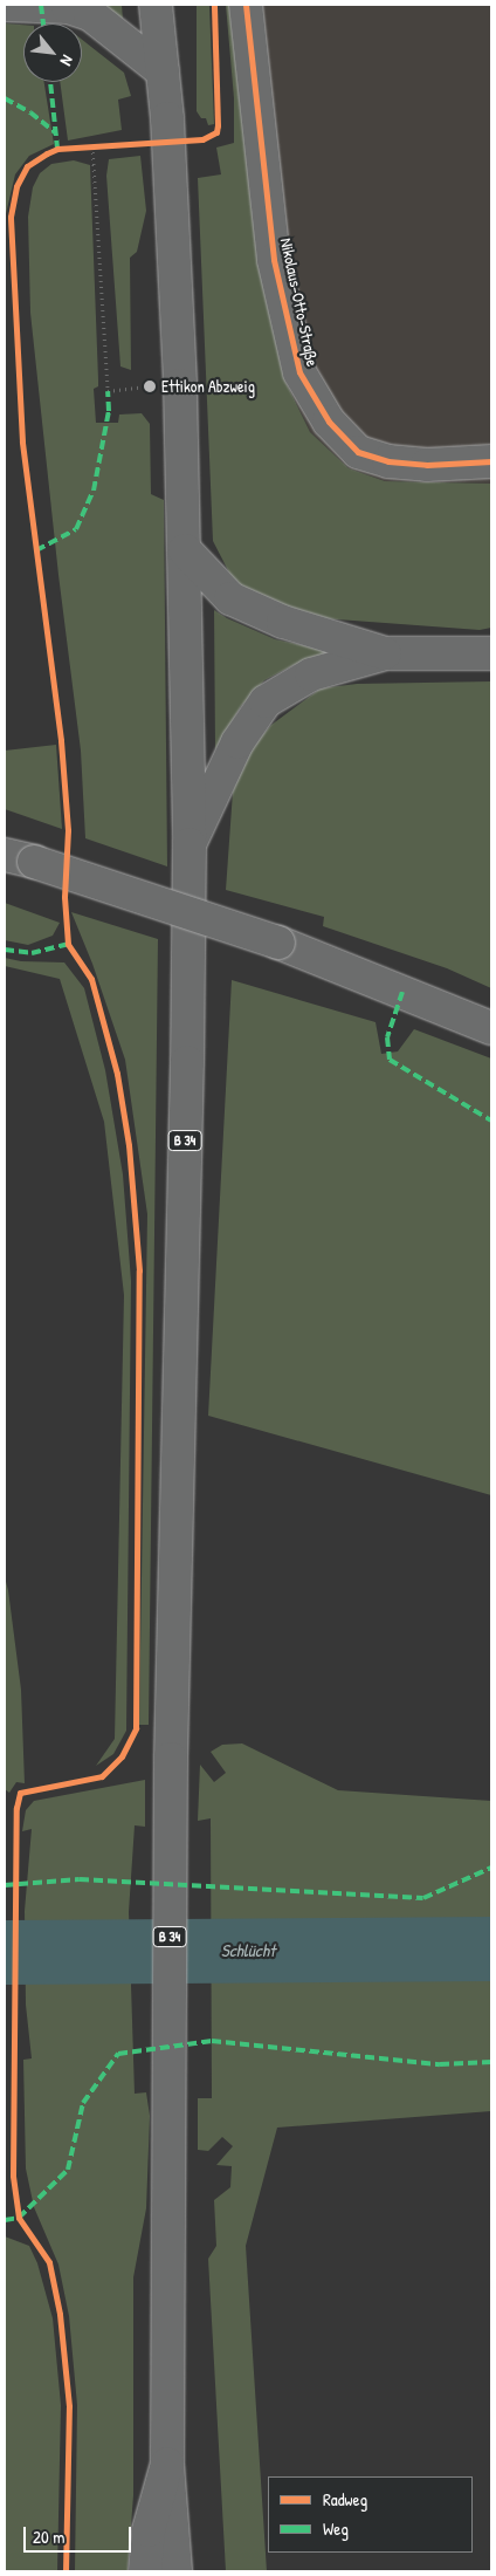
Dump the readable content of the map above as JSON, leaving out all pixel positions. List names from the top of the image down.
{
  "streets": {
    "main road": ["Nikolaus-Otto-Straße", "B 34"]
  },
  "water": ["Schlücht"],
  "places": ["Ettikon Abzweig"],
  "legend": ["Radweg", "Weg"],
  "scale_bar": "20 m",
  "north": "bottom right"
}
